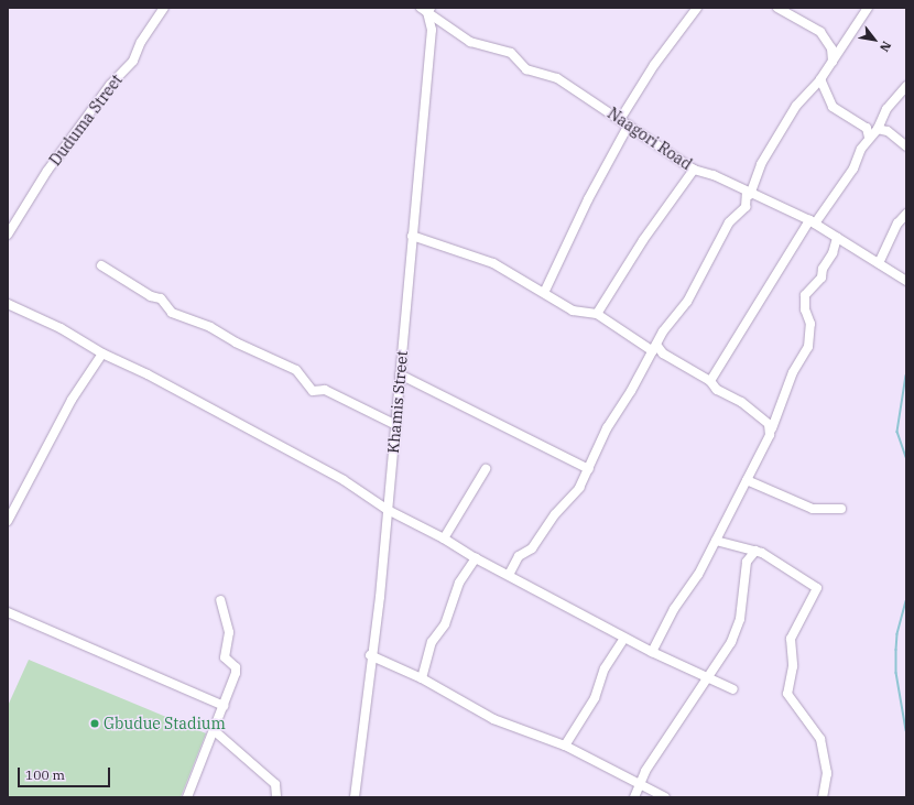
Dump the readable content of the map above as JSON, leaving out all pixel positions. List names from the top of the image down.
{
  "streets": {
    "street": ["Duduma Street", "Naagori Road", "Khamis Street"]
  },
  "crossings": [
    ["Naagori Road", "Khamis Street"]
  ],
  "places": ["Gbudue Stadium"],
  "scale_bar": "100 m",
  "north": "bottom right"
}
